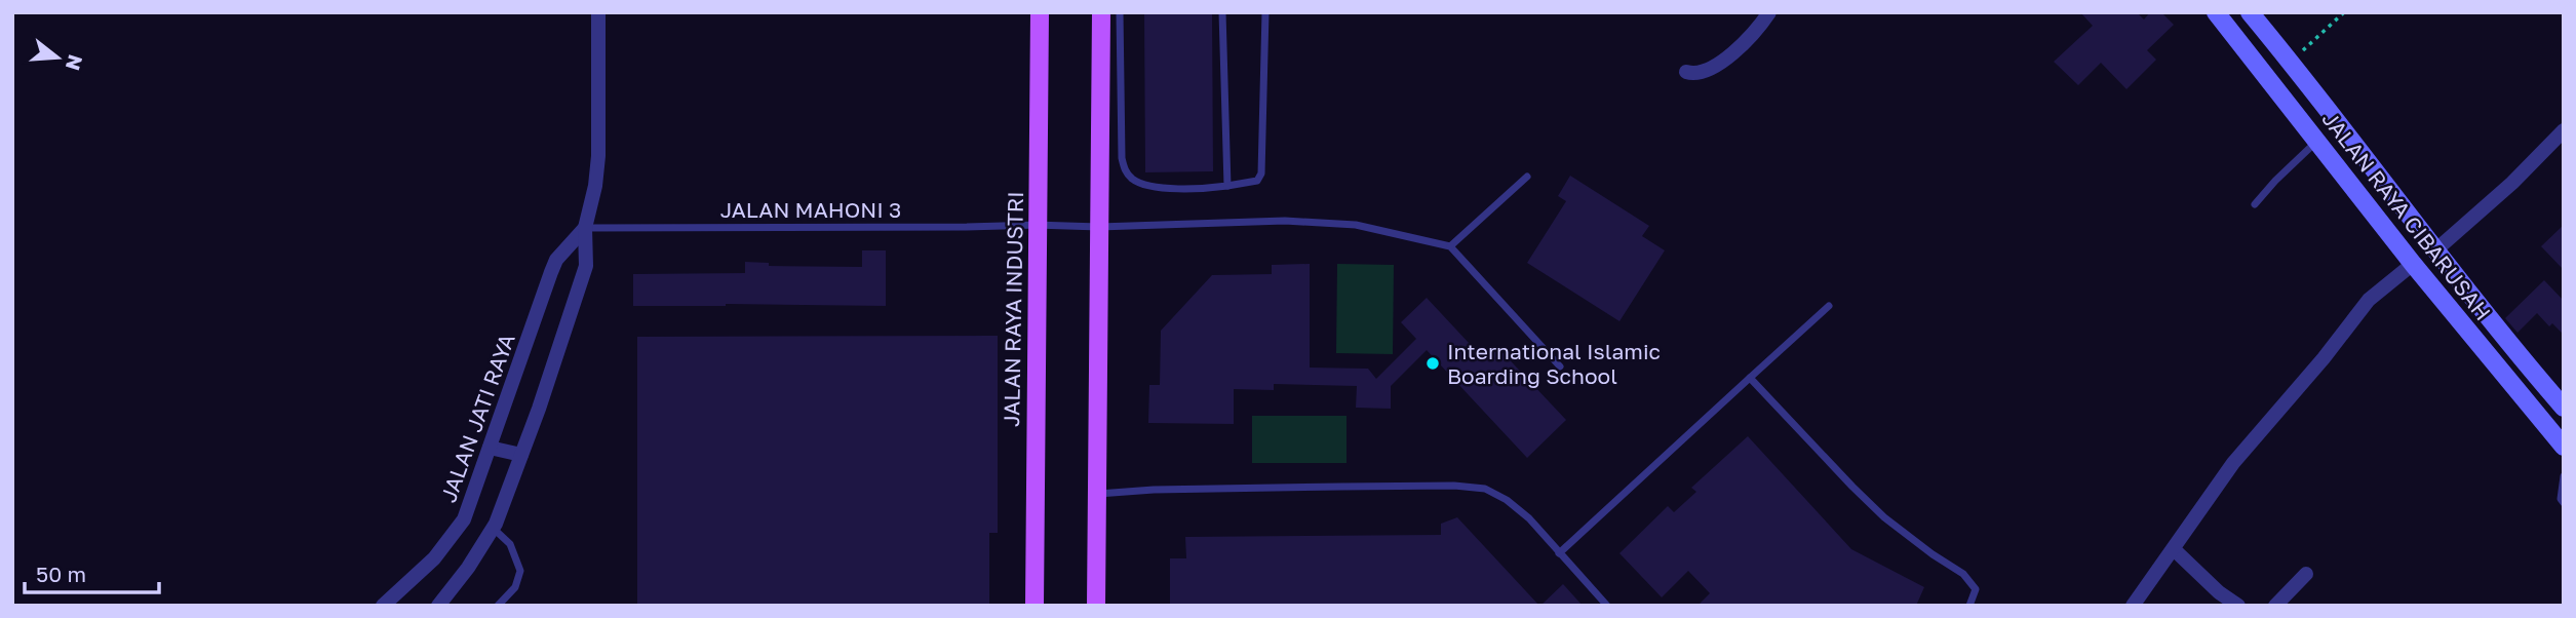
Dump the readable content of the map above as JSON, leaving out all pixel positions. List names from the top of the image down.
{
  "streets": {
    "main road": ["JALAN RAYA INDUSTRI"],
    "street": ["JALAN RAYA CIBARUSAH", "JALAN JATI RAYA"],
    "lane": ["JALAN MAHONI 3"]
  },
  "crossings": [
    ["JALAN MAHONI 3", "JALAN RAYA INDUSTRI"],
    ["JALAN MAHONI 3", "JALAN JATI RAYA"]
  ],
  "places": ["International Islamic Boarding School"],
  "scale_bar": "50 m",
  "north": "right"
}
